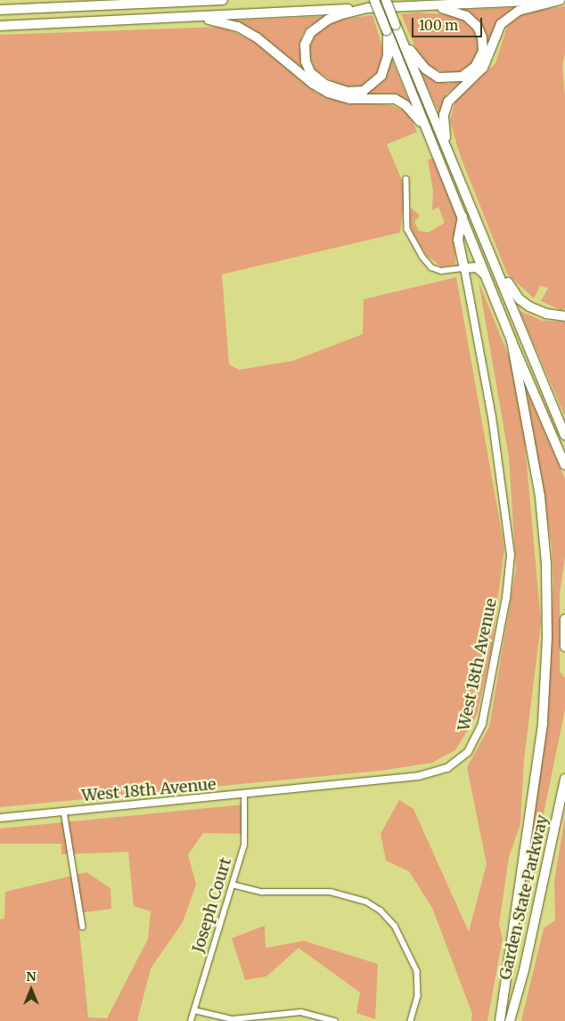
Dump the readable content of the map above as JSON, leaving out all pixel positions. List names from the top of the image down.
{
  "streets": {
    "highway": ["Garden State Parkway"],
    "street": ["West 18th Avenue", "Joseph Court"]
  },
  "crossings": [
    ["West 18th Avenue", "Joseph Court"]
  ],
  "scale_bar": "100 m",
  "north": "top"
}
